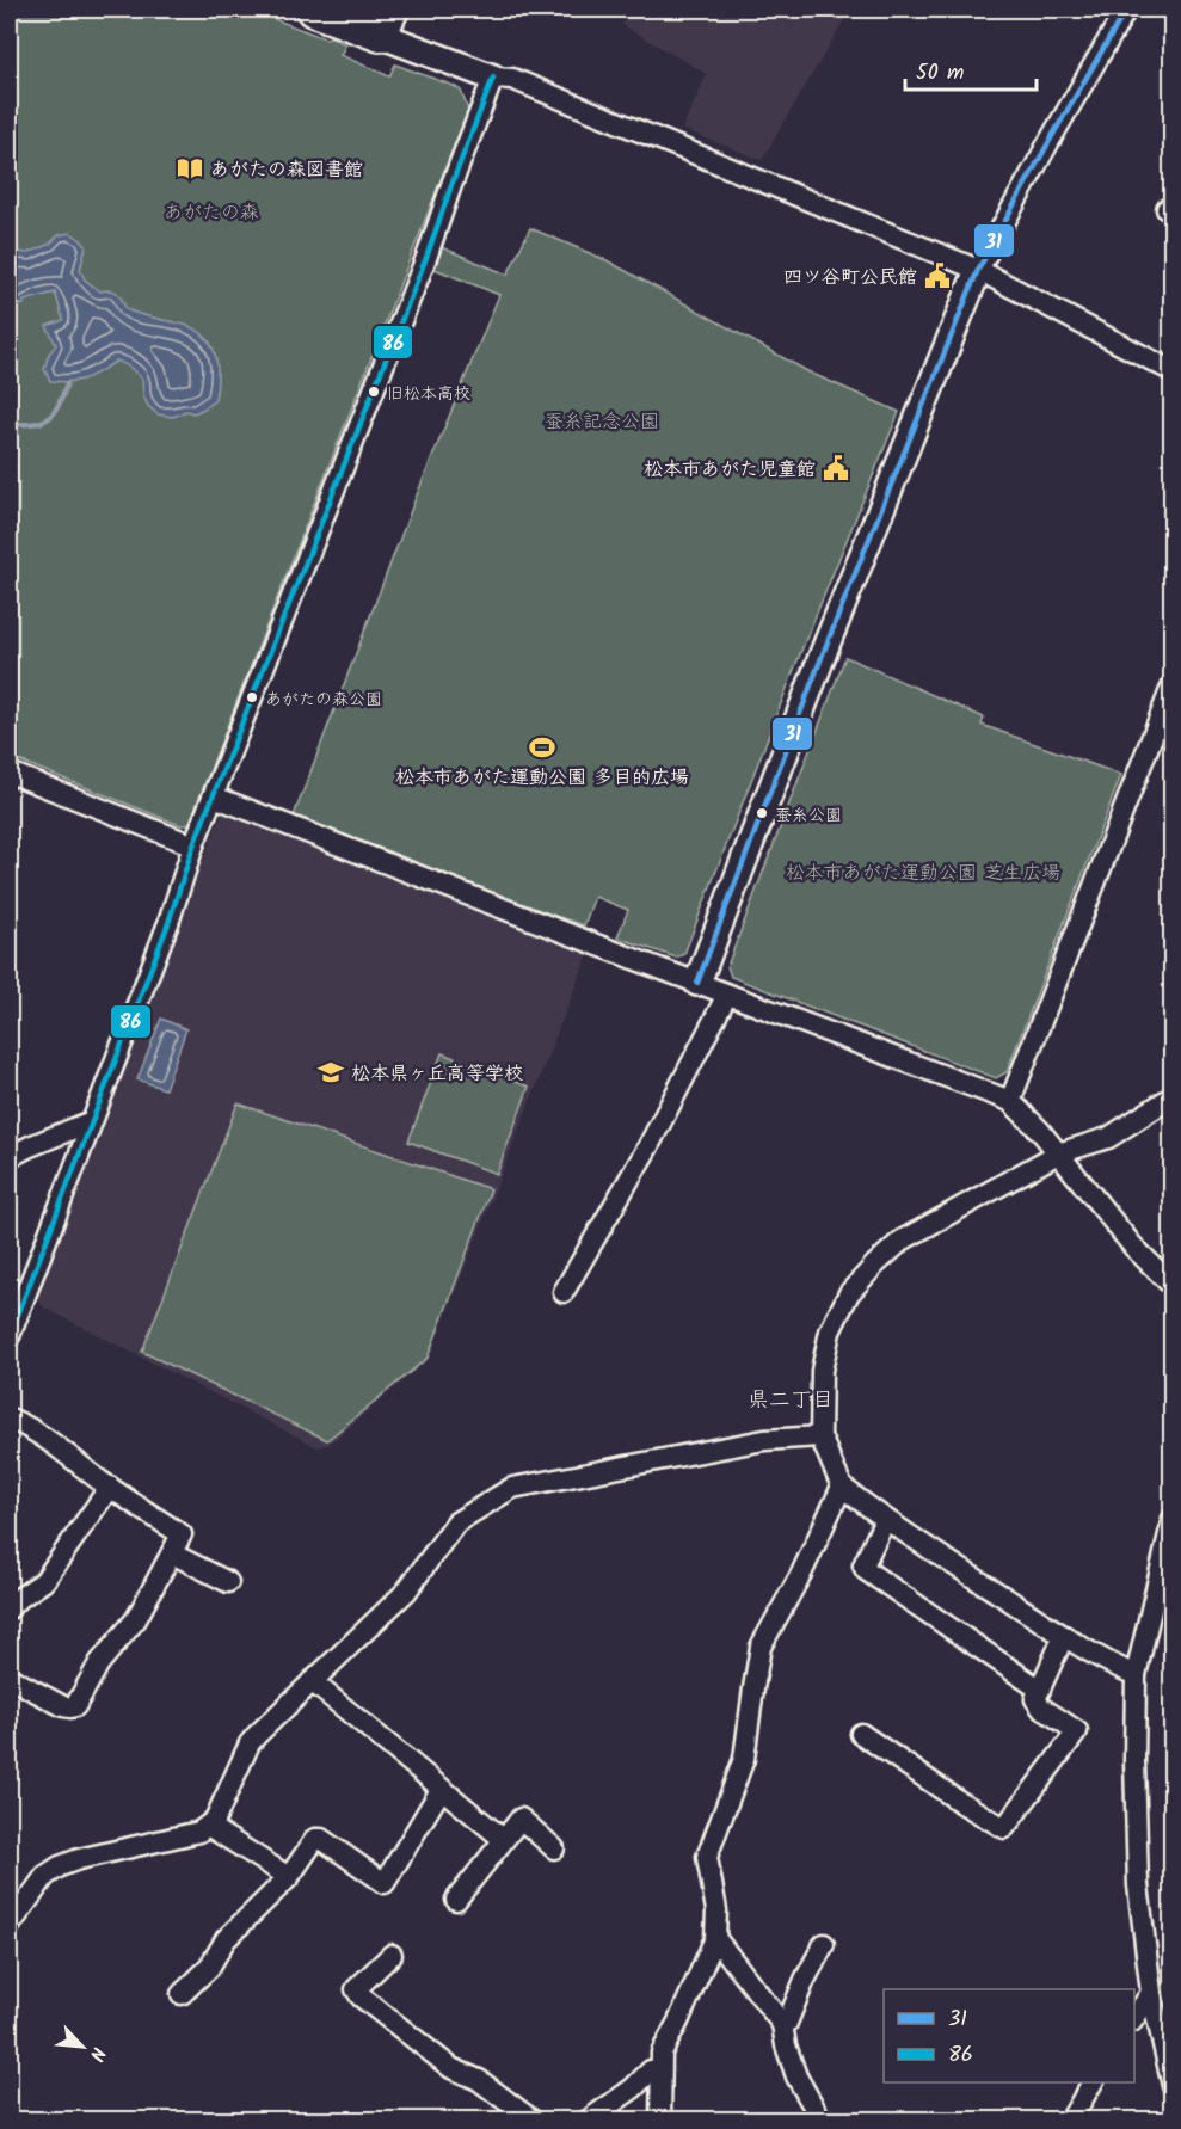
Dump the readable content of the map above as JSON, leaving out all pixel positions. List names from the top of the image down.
{
  "districts": ["県二丁目"],
  "parks": ["あがたの森", "蚕糸記念公園", "松本市あがた運動公園 芝生広場"],
  "places": {
    "library": ["あがたの森図書館"],
    "public building": ["四ツ谷町公民館", "松本市あがた児童館"],
    "other": ["旧松本高校", "あがたの森公園", "蚕糸公園"],
    "sports": ["松本市あがた運動公園 多目的広場"],
    "school or university": ["松本県ヶ丘高等学校"]
  },
  "lines": ["transit line 31", "transit line 86"],
  "legend": ["31", "86"],
  "scale_bar": "50 m",
  "north": "bottom right"
}
